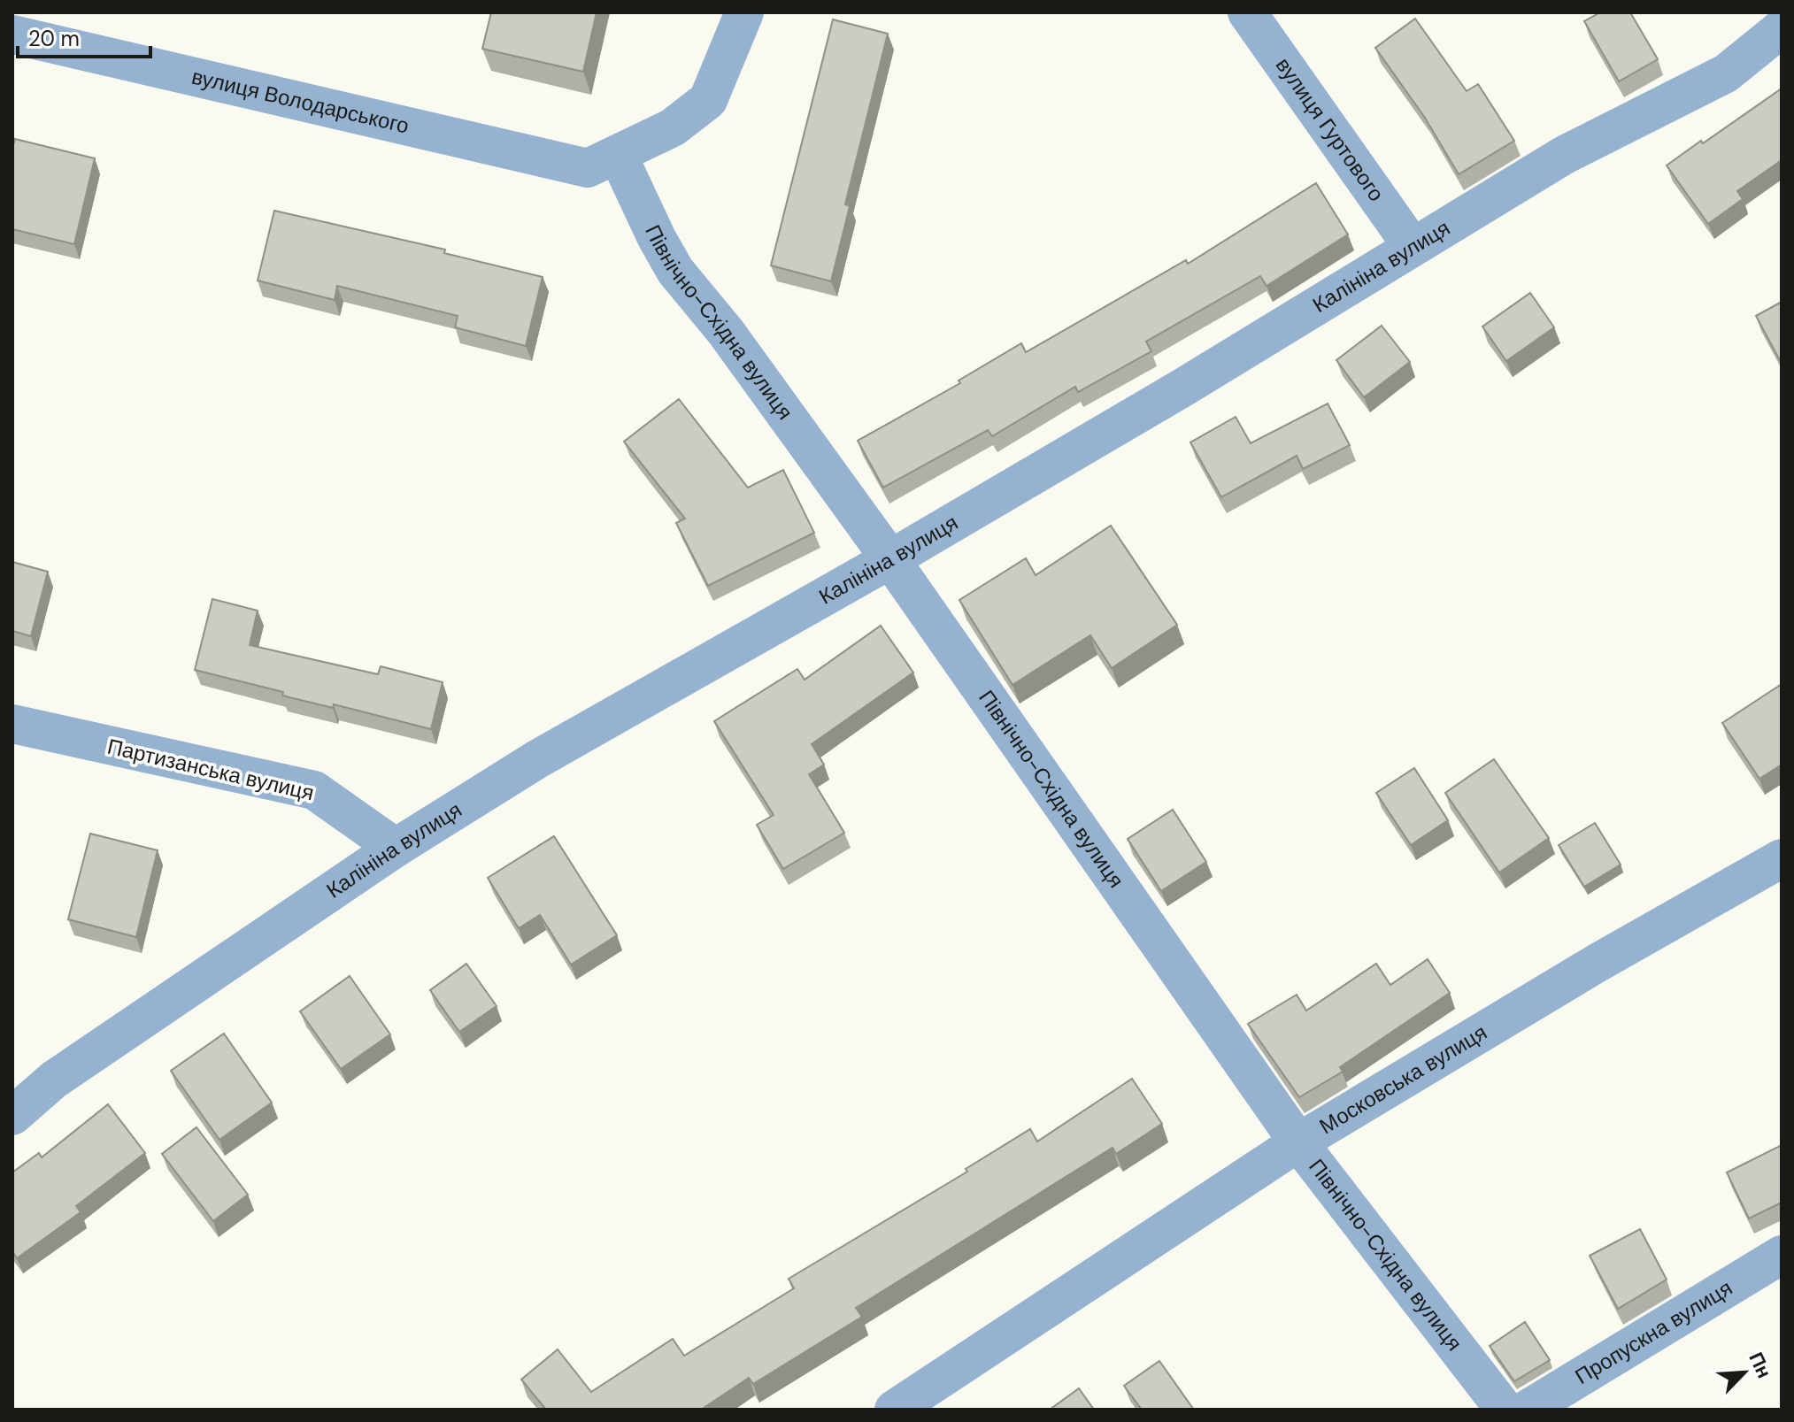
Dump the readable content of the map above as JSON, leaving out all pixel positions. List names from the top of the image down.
{
  "streets": {
    "street": [
      "вулиця Володарського",
      "вулиця Гуртового",
      "Калініна вулиця",
      "Північно-Східна вулиця",
      "Партизанська вулиця",
      "Московська вулиця",
      "Пропускна вулиця"
    ]
  },
  "crossings": [
    ["вулиця Володарського", "Північно-Східна вулиця"],
    ["вулиця Гуртового", "Калініна вулиця"],
    ["Калініна вулиця", "Північно-Східна вулиця"],
    ["Калініна вулиця", "Партизанська вулиця"],
    ["Північно-Східна вулиця", "Московська вулиця"]
  ],
  "scale_bar": "20 m",
  "north": "top right"
}
